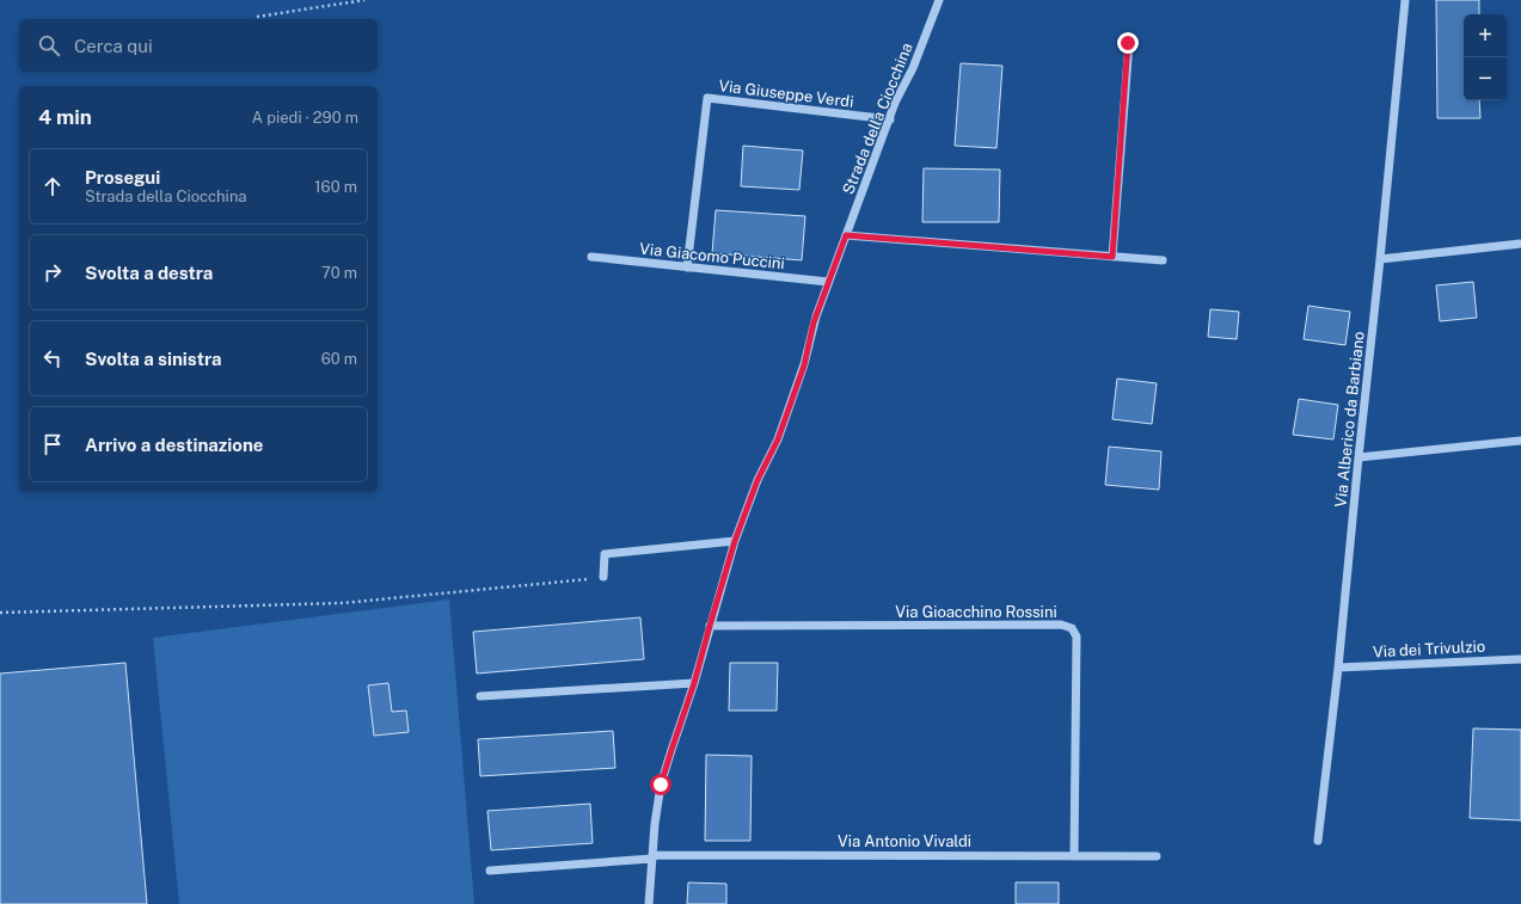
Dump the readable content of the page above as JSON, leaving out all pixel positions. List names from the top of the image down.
{
  "streets": {
    "street": [
      "Via Giuseppe Verdi",
      "Strada della Ciocchina",
      "Via Giacomo Puccini",
      "Via Alberico da Barbiano",
      "Via Gioacchino Rossini",
      "Via dei Trivulzio",
      "Via Antonio Vivaldi"
    ]
  },
  "crossings": [
    ["Via Giuseppe Verdi", "Strada della Ciocchina"],
    ["Via Giuseppe Verdi", "Via Giacomo Puccini"],
    ["Strada della Ciocchina", "Via Giacomo Puccini"],
    ["Strada della Ciocchina", "Via Gioacchino Rossini"],
    ["Strada della Ciocchina", "Via Antonio Vivaldi"],
    ["Via Alberico da Barbiano", "Via dei Trivulzio"],
    ["Via Gioacchino Rossini", "Via Antonio Vivaldi"]
  ],
  "page": {
    "map_buttons": ["+", "−"],
    "search": "Cerca qui",
    "heading": ["4 min", "A piedi · 290 m"],
    "list": [
      ["Prosegui", "Strada della Ciocchina", "160 m"],
      ["Svolta a destra", "70 m"],
      ["Svolta a sinistra", "60 m"],
      "Arrivo a destinazione"
    ]
  }
}
